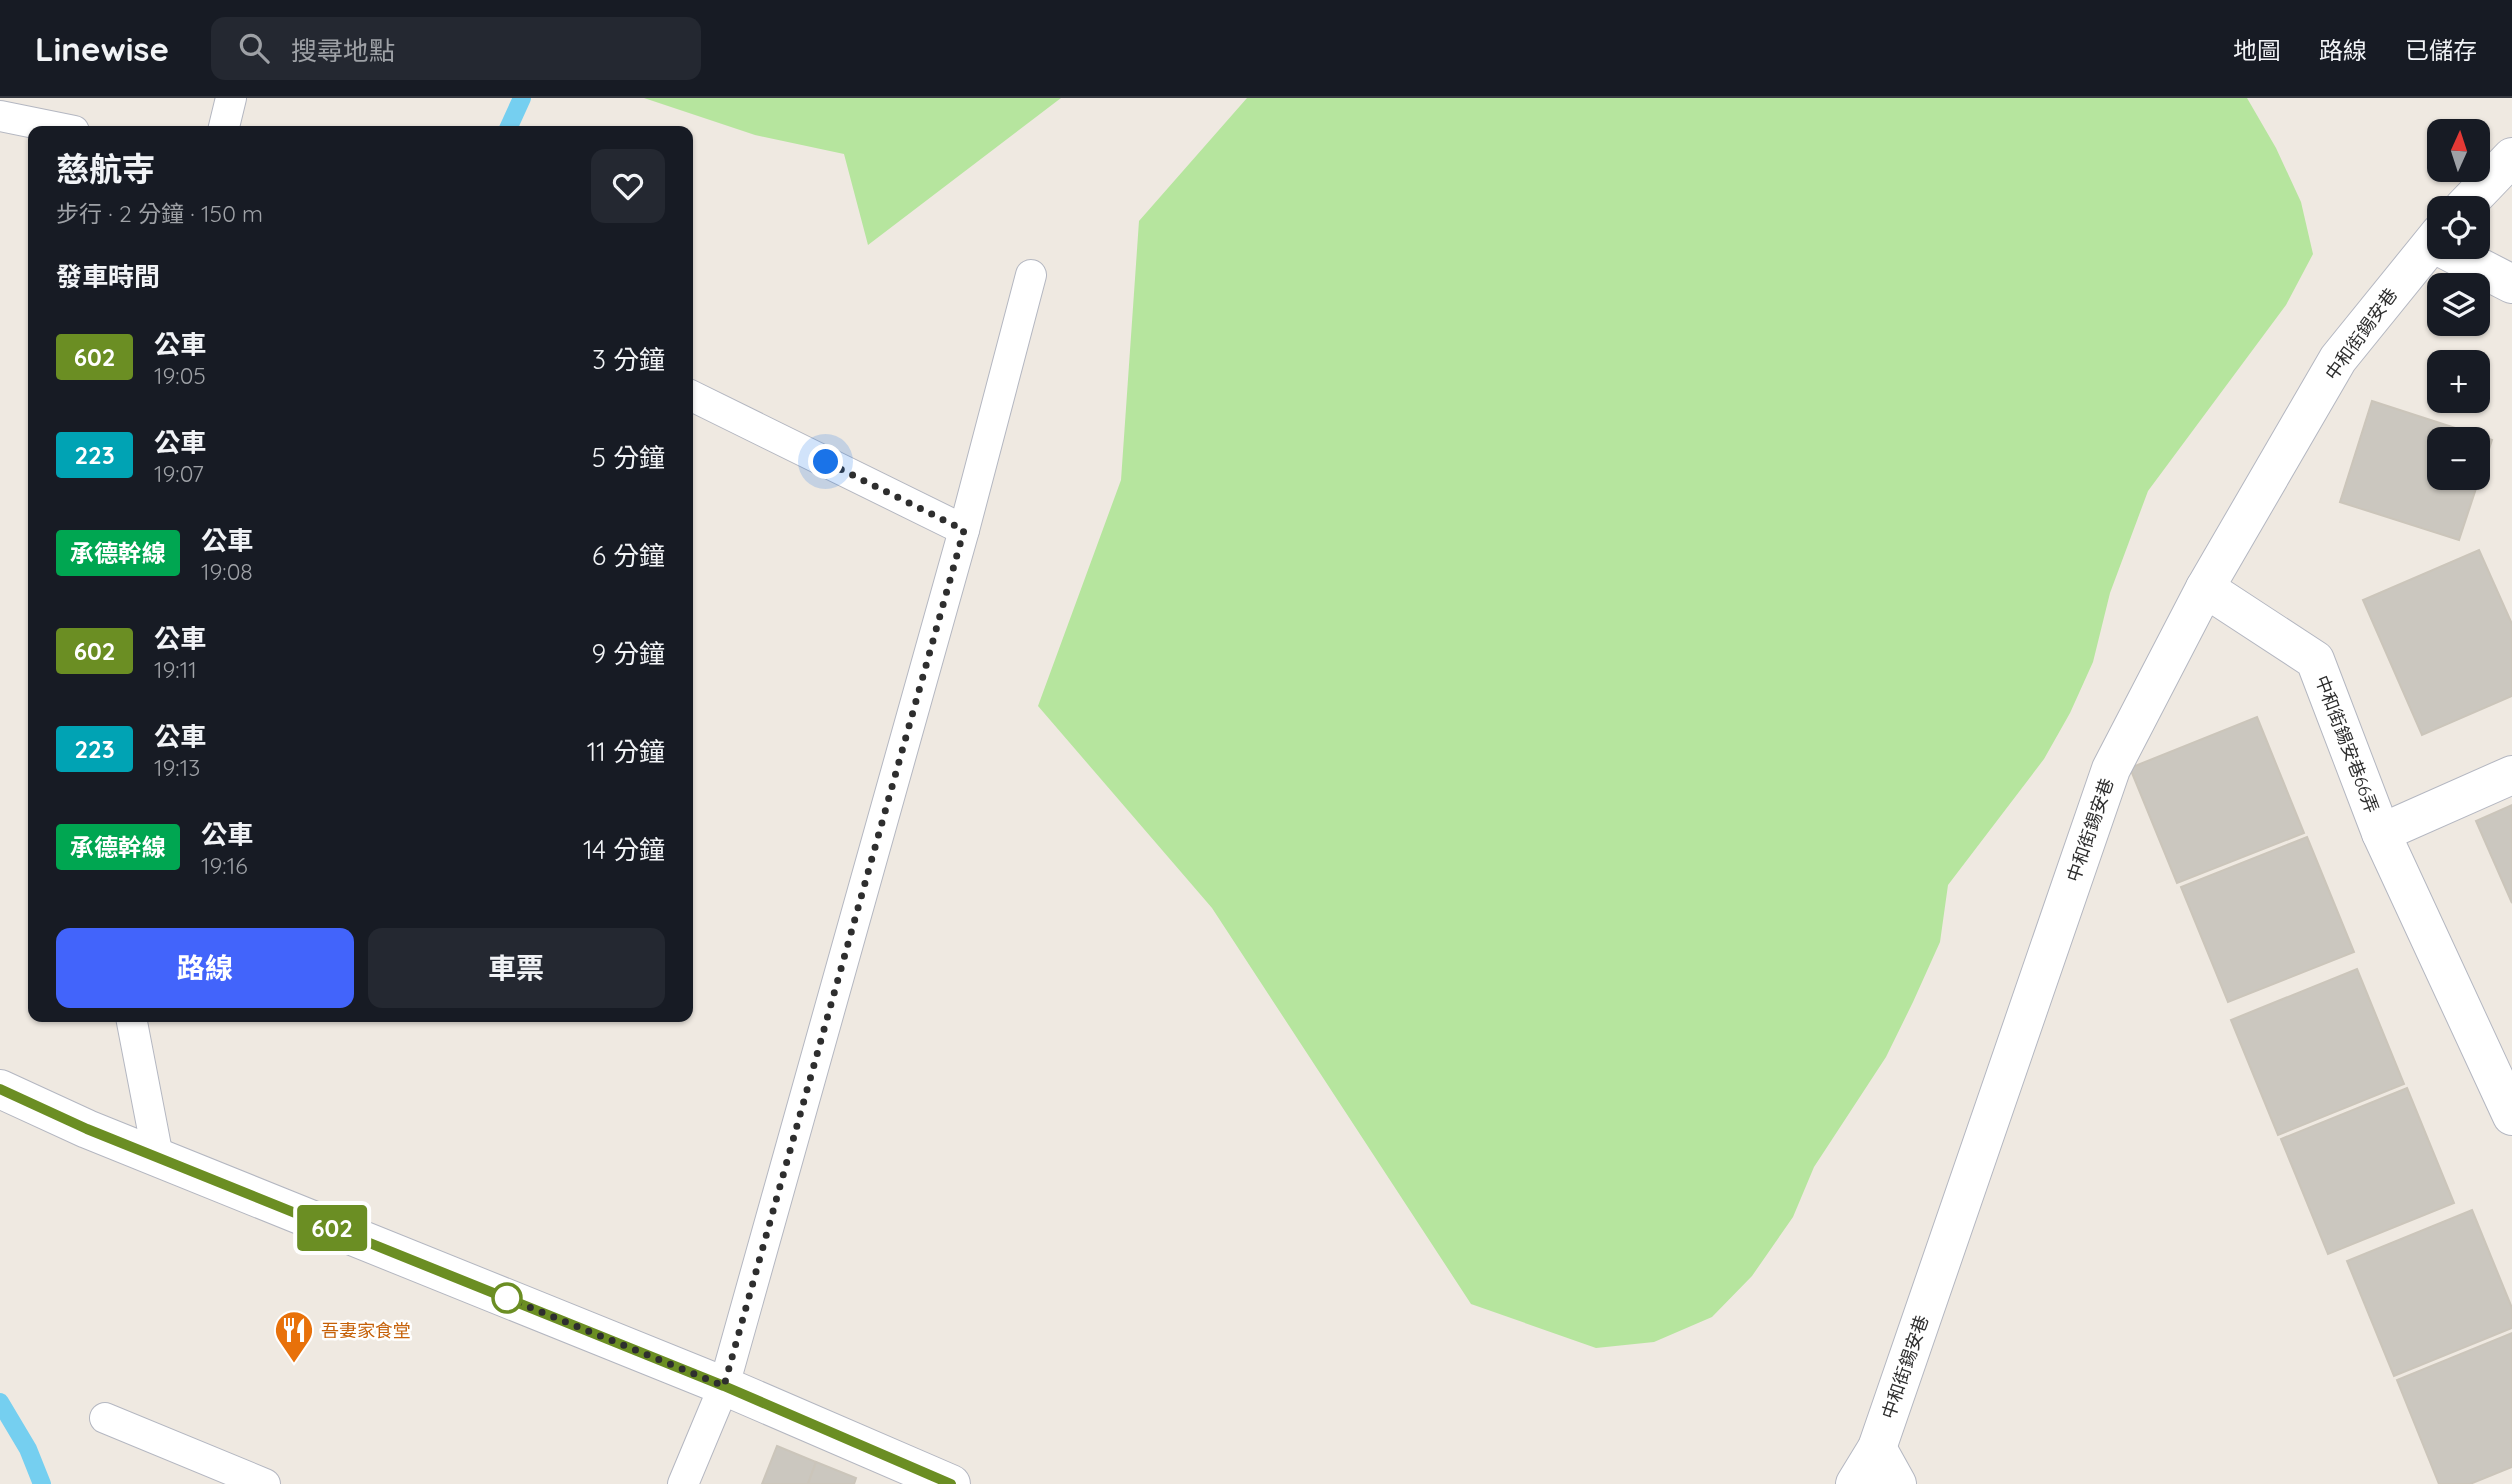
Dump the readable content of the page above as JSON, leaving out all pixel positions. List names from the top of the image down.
{
  "streets": {
    "street": ["中和街錫安巷", "中和街錫安巷66弄"]
  },
  "crossings": [
    ["中和街錫安巷", "中和街錫安巷66弄"]
  ],
  "places": {
    "restaurant": ["吾妻家食堂"]
  },
  "lines": ["bus line 602"],
  "north": "top",
  "page": {
    "header": "Linewise",
    "search": "搜尋地點",
    "nav": ["地圖", "路線", "已儲存"],
    "on_map": "602",
    "map_buttons": ["+", "−"],
    "heading": [
      ["慈航寺", "步行 · 2 分鐘 · 150 m"],
      "發車時間"
    ],
    "list": [
      {
        "mark": "602",
        "name": "公車",
        "note": "19:05",
        "value": "3 分鐘"
      },
      {
        "mark": "223",
        "name": "公車",
        "note": "19:07",
        "value": "5 分鐘"
      },
      {
        "mark": "承德幹線",
        "name": "公車",
        "note": "19:08",
        "value": "6 分鐘"
      },
      {
        "mark": "602",
        "name": "公車",
        "note": "19:11",
        "value": "9 分鐘"
      },
      {
        "mark": "223",
        "name": "公車",
        "note": "19:13",
        "value": "11 分鐘"
      },
      {
        "mark": "承德幹線",
        "name": "公車",
        "note": "19:16",
        "value": "14 分鐘"
      }
    ],
    "buttons": ["路線", "車票"]
  }
}
